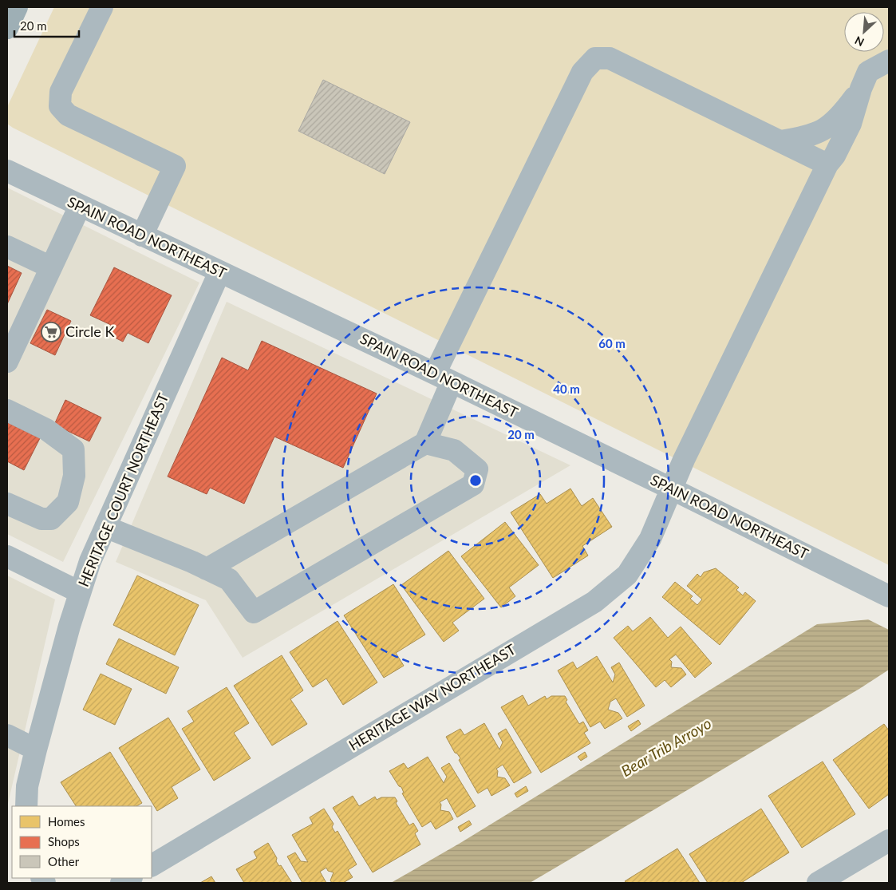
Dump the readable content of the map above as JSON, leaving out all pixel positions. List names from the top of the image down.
{
  "streets": {
    "street": ["SPAIN ROAD NORTHEAST", "HERITAGE COURT NORTHEAST", "HERITAGE WAY NORTHEAST"]
  },
  "crossings": [
    ["SPAIN ROAD NORTHEAST", "HERITAGE COURT NORTHEAST"],
    ["SPAIN ROAD NORTHEAST", "HERITAGE WAY NORTHEAST"]
  ],
  "water": ["Bear Trib Arroyo"],
  "places": {
    "supermarket": ["Circle K"]
  },
  "legend": ["Homes", "Shops", "Other"],
  "scale_bar": "20 m",
  "north": "bottom left",
  "rings": ["60 m", "40 m", "20 m"]
}
